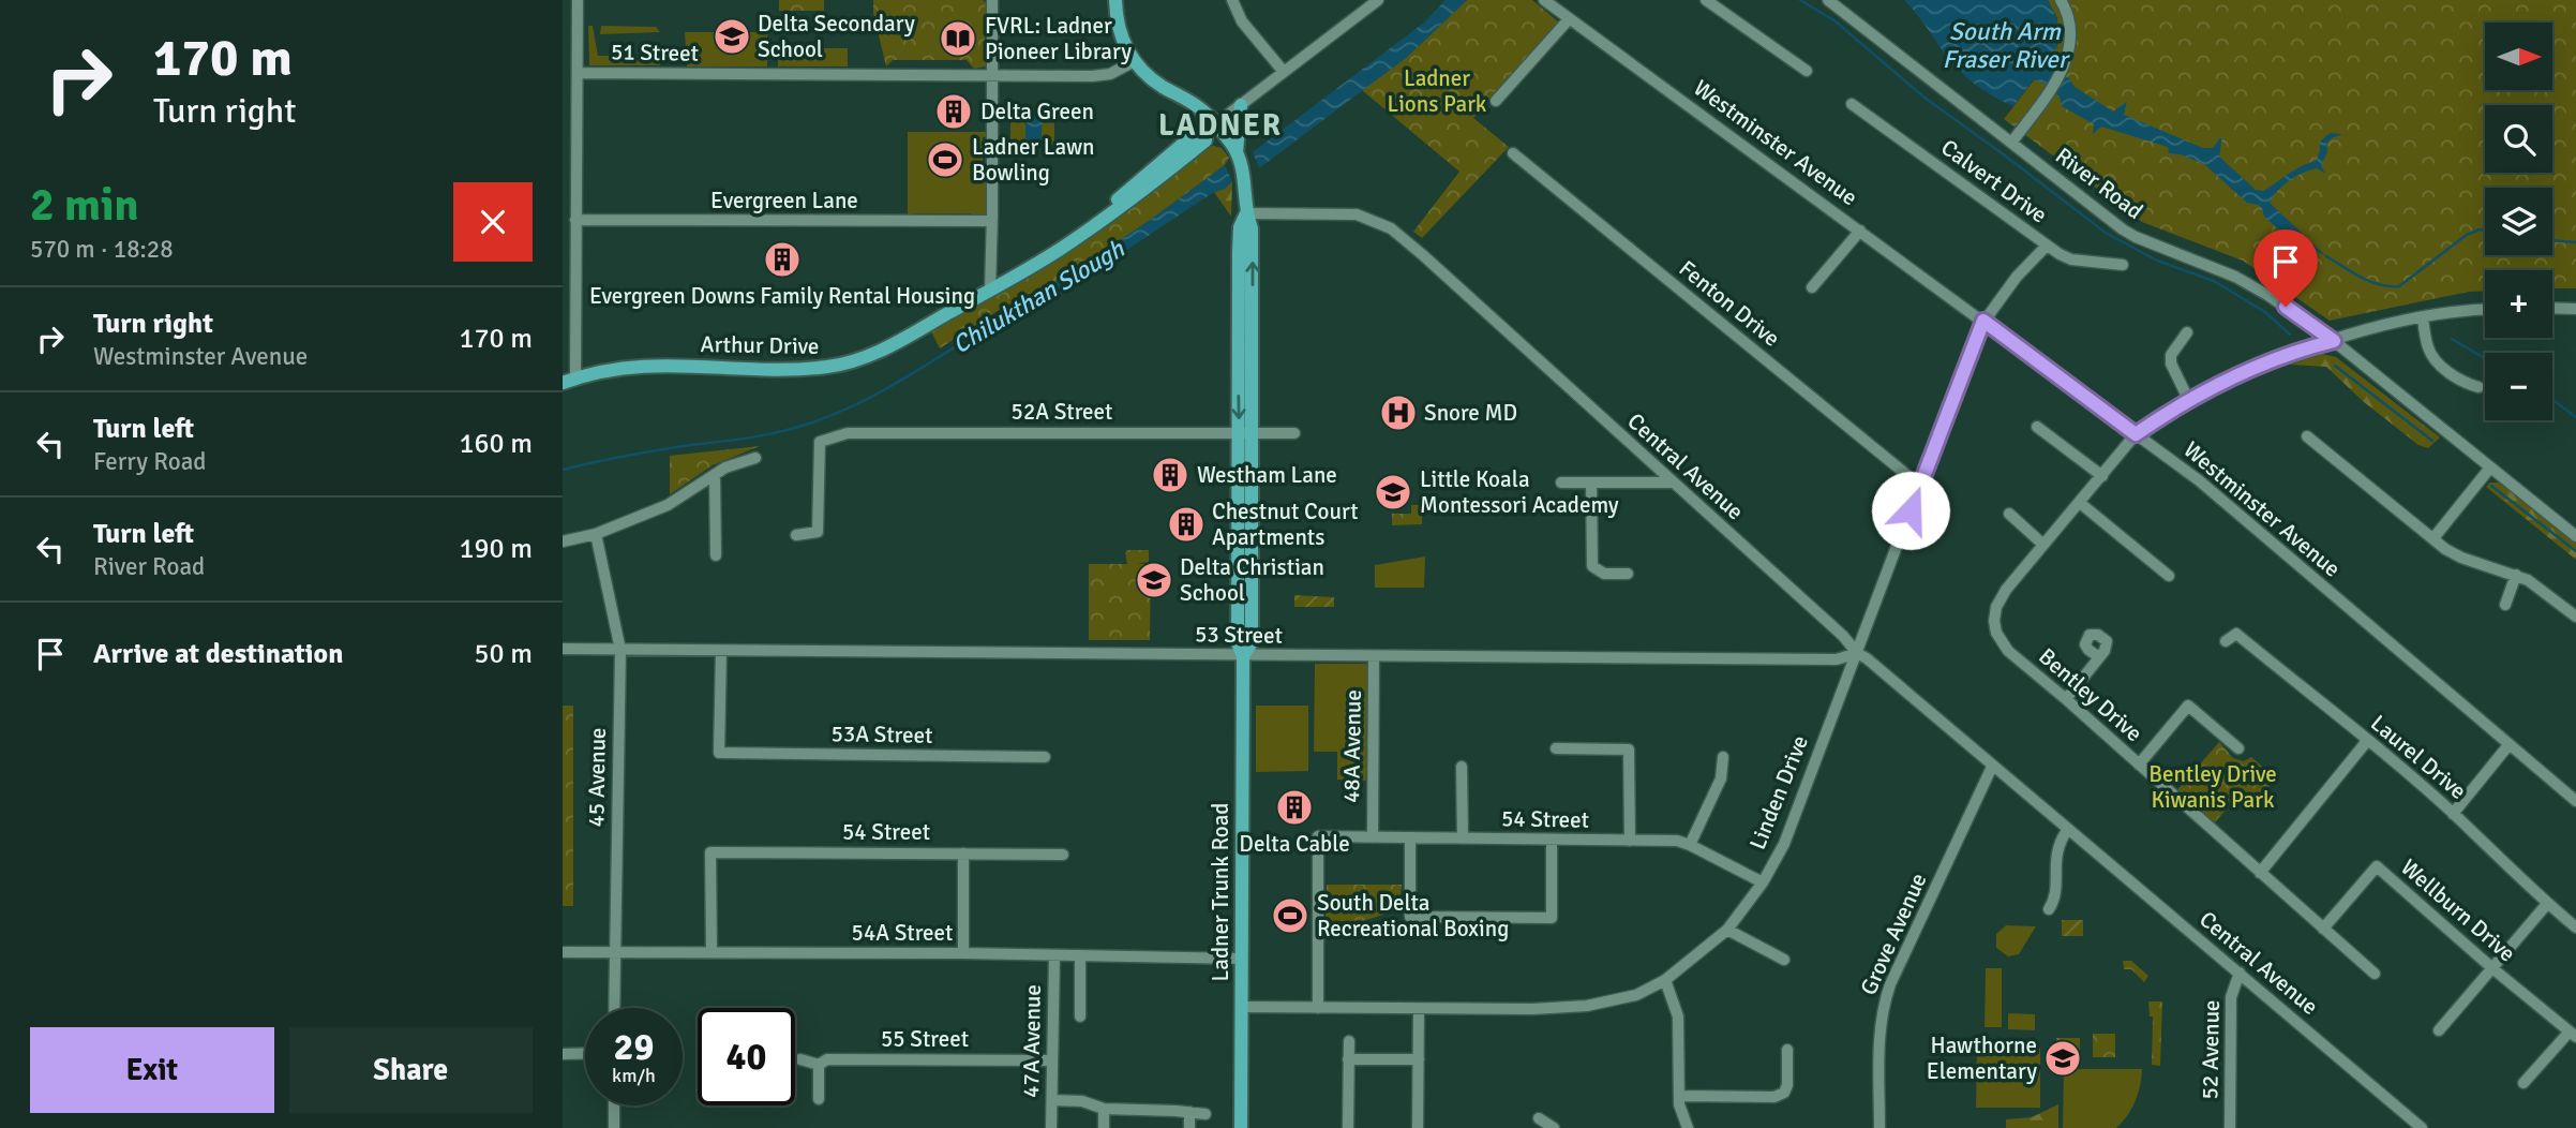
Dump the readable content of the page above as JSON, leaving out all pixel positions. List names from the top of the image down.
{
  "streets": {
    "main road": ["Arthur Drive", "Ladner Trunk Road"],
    "street": [
      "51 Street",
      "Westminster Avenue",
      "Calvert Drive",
      "River Road",
      "Evergreen Lane",
      "Fenton Drive",
      "52A Street",
      "Central Avenue",
      "53 Street",
      "Bentley Drive",
      "53A Street",
      "48A Avenue",
      "Laurel Drive",
      "45 Avenue",
      "Linden Drive",
      "54 Street",
      "Wellburn Drive",
      "54A Street",
      "Grove Avenue",
      "55 Street",
      "47A Avenue",
      "52 Avenue"
    ]
  },
  "crossings": [
    ["Westminster Avenue", "Bentley Drive"],
    ["Westminster Avenue", "Linden Drive"],
    ["Calvert Drive", "Linden Drive"],
    ["River Road", "Bentley Drive"],
    ["Fenton Drive", "Linden Drive"],
    ["Arthur Drive", "Ladner Trunk Road"],
    ["52A Street", "Ladner Trunk Road"],
    ["Central Avenue", "53 Street"],
    ["Central Avenue", "Linden Drive"],
    ["Central Avenue", "Ladner Trunk Road"],
    ["Central Avenue", "Grove Avenue"],
    ["Central Avenue", "52 Avenue"],
    ["53 Street", "53A Street"],
    ["53 Street", "48A Avenue"],
    ["53 Street", "45 Avenue"],
    ["53 Street", "Linden Drive"],
    ["53 Street", "Ladner Trunk Road"],
    ["Bentley Drive", "Wellburn Drive"],
    ["48A Avenue", "54 Street"],
    ["45 Avenue", "54A Street"],
    ["Linden Drive", "54 Street"],
    ["Linden Drive", "Ladner Trunk Road"],
    ["54 Street", "54A Street"],
    ["Ladner Trunk Road", "54A Street"],
    ["54A Street", "47A Avenue"],
    ["55 Street", "47A Avenue"]
  ],
  "districts": ["LADNER"],
  "water": ["South Arm Fraser River", "Chilukthan Slough"],
  "parks": ["Ladner Lions Park", "Bentley Drive Kiwanis Park"],
  "places": {
    "school or university": [
      "Delta Secondary School",
      "Little Koala Montessori Academy",
      "Delta Christian School",
      "Hawthorne Elementary"
    ],
    "library": ["FVRL: Ladner Pioneer Library"],
    "building": [
      "Delta Green",
      "Evergreen Downs Family Rental Housing",
      "Westham Lane",
      "Chestnut Court Apartments",
      "Delta Cable"
    ],
    "sports": ["Ladner Lawn Bowling", "South Delta Recreational Boxing"],
    "hospital": ["Snore MD"]
  },
  "north": "right",
  "page": {
    "turn": ["170 m", "Turn right"],
    "map_buttons": ["+", "−"],
    "heading": ["2 min", "570 m · 18:28"],
    "list": [
      {
        "name": "Turn right",
        "note": "Westminster Avenue",
        "value": "170 m"
      },
      {
        "name": "Turn left",
        "note": "Ferry Road",
        "value": "160 m"
      },
      {
        "name": "Turn left",
        "note": "River Road",
        "value": "190 m"
      },
      {
        "name": "Arrive at destination",
        "value": "50 m"
      }
    ],
    "speed": "29 km/h",
    "limit": "40",
    "buttons": ["Exit", "Share"]
  }
}
